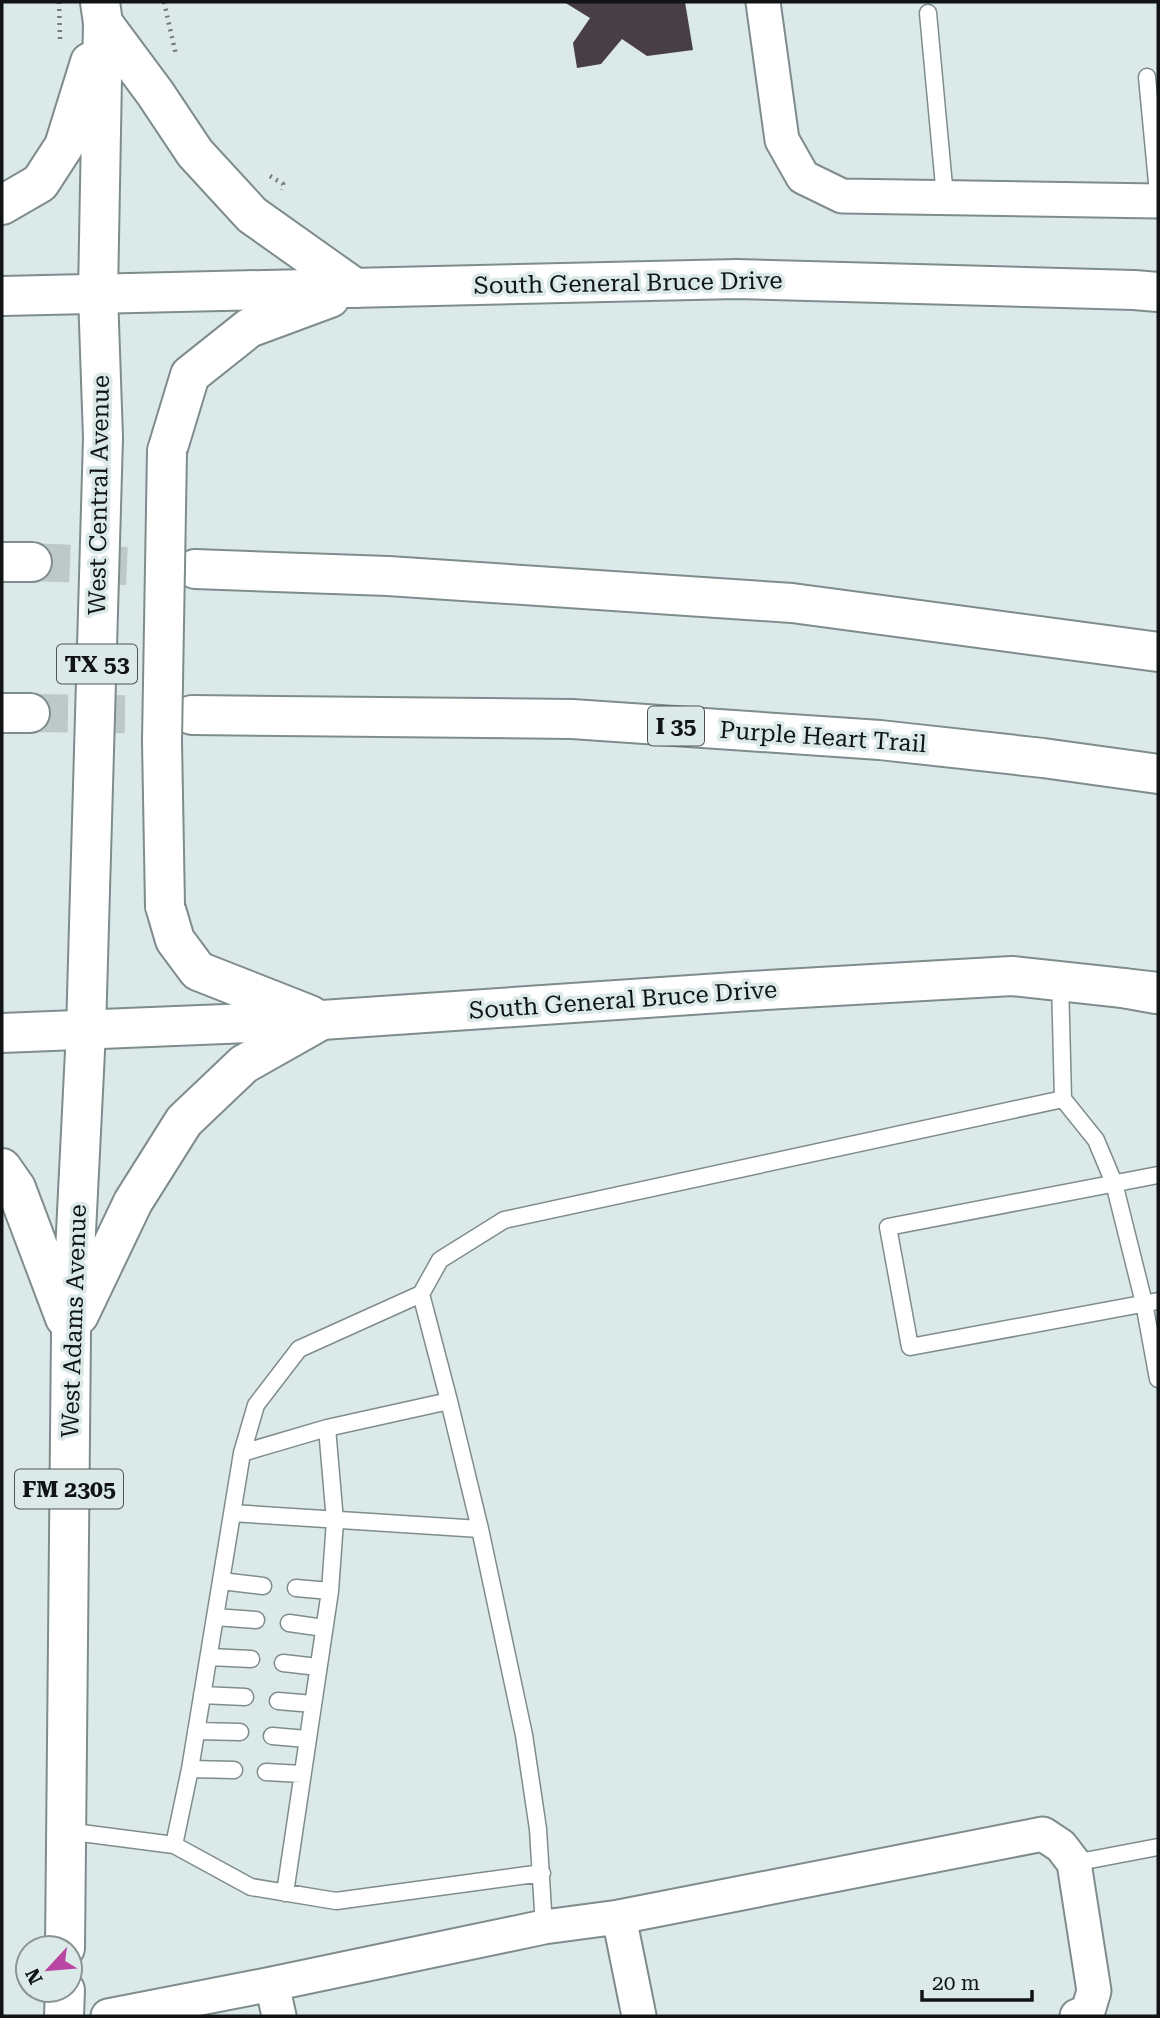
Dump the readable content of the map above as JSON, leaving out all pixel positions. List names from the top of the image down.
{
  "streets": {
    "main road": [
      "South General Bruce Drive",
      "West Central Avenue",
      "TX 53",
      "I 35",
      "Purple Heart Trail",
      "West Adams Avenue",
      "FM 2305"
    ]
  },
  "crossings": [
    ["South General Bruce Drive", "West Central Avenue"],
    ["South General Bruce Drive", "West Adams Avenue"],
    ["West Central Avenue", "West Adams Avenue"]
  ],
  "scale_bar": "20 m",
  "north": "bottom left"
}
